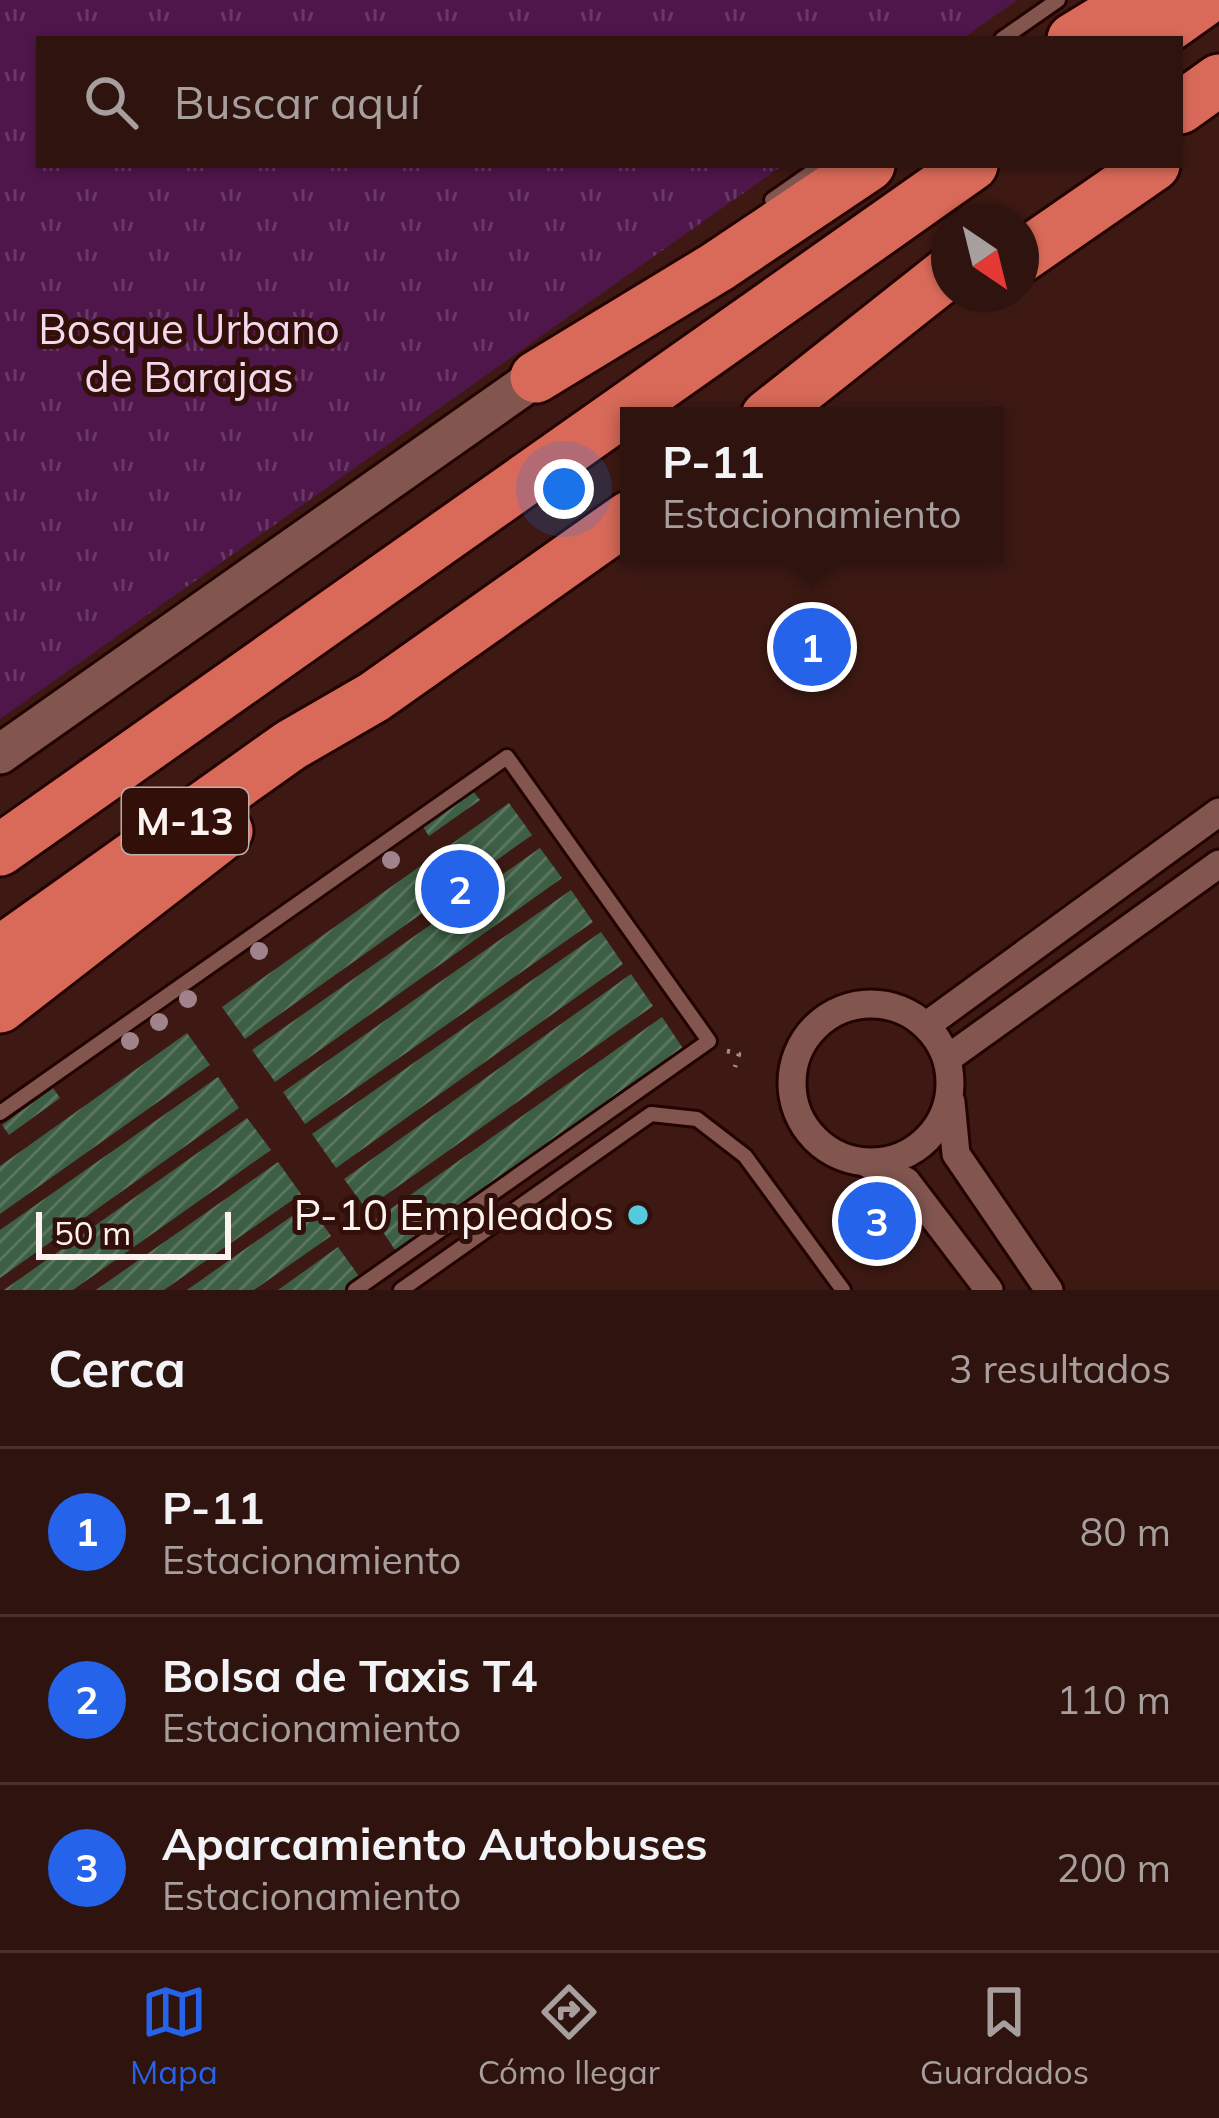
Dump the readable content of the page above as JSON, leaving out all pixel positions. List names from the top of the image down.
{
  "streets": {
    "highway": ["M-13"]
  },
  "parks": ["Bosque Urbano de Barajas"],
  "places": ["P-10 Empleados"],
  "scale_bar": "50 m",
  "north": "bottom right",
  "page": {
    "search": "Buscar aquí",
    "popup": ["P-11", "Estacionamiento"],
    "pins": ["1", "2", "3"],
    "scale": "50 m",
    "heading": ["Cerca", "3 resultados"],
    "list": [
      {
        "mark": "1",
        "name": "P-11",
        "note": "Estacionamiento",
        "value": "80 m"
      },
      {
        "mark": "2",
        "name": "Bolsa de Taxis T4",
        "note": "Estacionamiento",
        "value": "110 m"
      },
      {
        "mark": "3",
        "name": "Aparcamiento Autobuses",
        "note": "Estacionamiento",
        "value": "200 m"
      }
    ],
    "nav": ["Mapa", "Cómo llegar", "Guardados"]
  }
}
